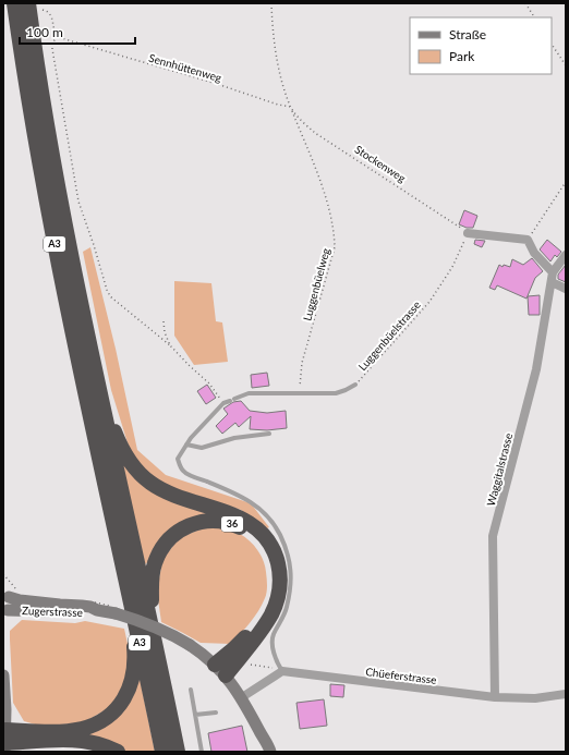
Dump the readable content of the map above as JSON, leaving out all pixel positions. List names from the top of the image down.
{
  "streets": {
    "highway": ["A3", "36"],
    "main road": ["Zugerstrasse"],
    "street": ["Waggitalstrasse", "Chüeferstrasse"],
    "lane": ["Luggenbüelstrasse"],
    "path": ["Sennhüttenweg", "Stockenweg", "Luggenbüelweg"]
  },
  "crossings": [
    ["Sennhüttenweg", "Stockenweg"],
    ["Sennhüttenweg", "Luggenbüelweg"],
    ["Stockenweg", "Luggenbüelweg"],
    ["Stockenweg", "Luggenbüelstrasse"],
    ["A3", "36"],
    ["Luggenbüelweg", "Luggenbüelstrasse"],
    ["Luggenbüelstrasse", "Chüeferstrasse"],
    ["Waggitalstrasse", "Chüeferstrasse"],
    ["36", "Zugerstrasse"]
  ],
  "legend": ["Straße", "Park"],
  "scale_bar": "100 m"
}
